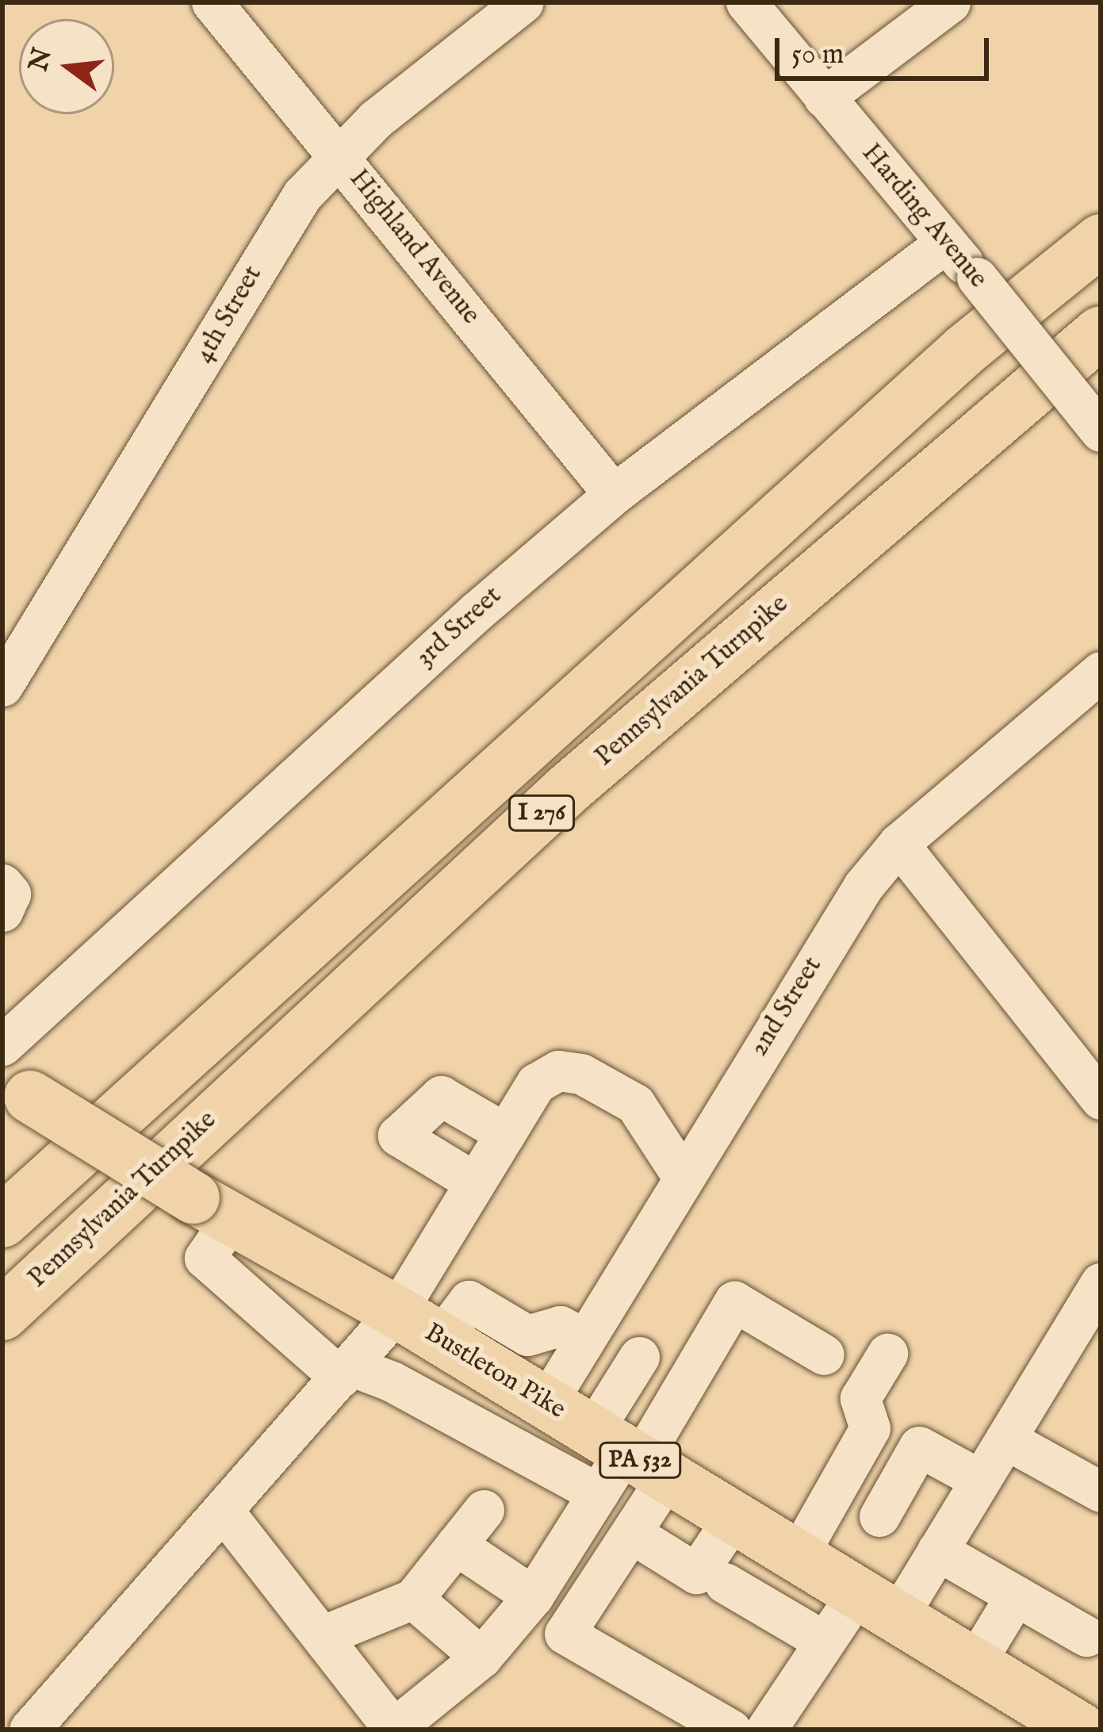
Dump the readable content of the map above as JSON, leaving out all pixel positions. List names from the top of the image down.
{
  "streets": {
    "main road": [
      "Pennsylvania Turnpike",
      "I 276",
      "Bustleton Pike",
      "PA 532"
    ],
    "street": [
      "Harding Avenue",
      "Highland Avenue",
      "4th Street",
      "3rd Street",
      "2nd Street"
    ]
  },
  "crossings": [
    ["Harding Avenue", "3rd Street"],
    ["Highland Avenue", "4th Street"],
    ["Highland Avenue", "3rd Street"],
    ["2nd Street", "Bustleton Pike"]
  ],
  "scale_bar": "50 m",
  "north": "left"
}
